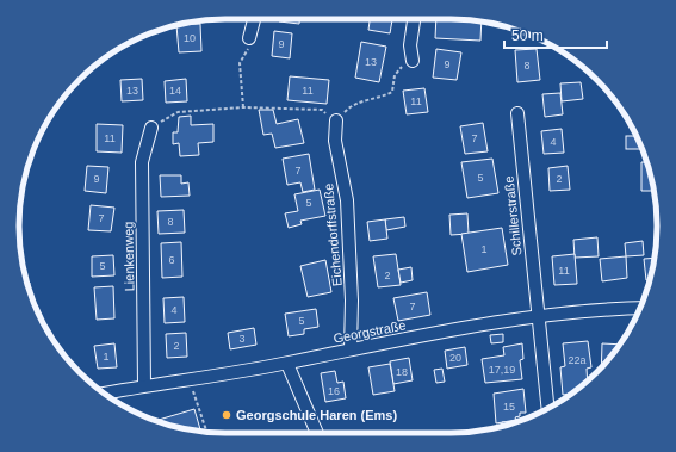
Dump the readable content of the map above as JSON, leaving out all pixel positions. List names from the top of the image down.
{
  "streets": {
    "street": [
      "Schillerstraße",
      "Eichendorffstraße",
      "Lienkenweg",
      "Georgstraße"
    ]
  },
  "crossings": [
    ["Schillerstraße", "Georgstraße"],
    ["Eichendorffstraße", "Georgstraße"],
    ["Lienkenweg", "Georgstraße"]
  ],
  "places": ["Georgschule Haren (Ems)"],
  "house_numbers": [
    "10",
    "9",
    "13",
    "9",
    "8",
    "13",
    "14",
    "11",
    "11",
    "11",
    "7",
    "4",
    "7",
    "5",
    "9",
    "2",
    "5",
    "7",
    "8",
    "1",
    "6",
    "5",
    "11",
    "2",
    "7",
    "4",
    "5",
    "3",
    "2",
    "1",
    "20",
    "22a",
    "17,19",
    "18",
    "16",
    "15"
  ],
  "scale_bar": "50 m"
}
